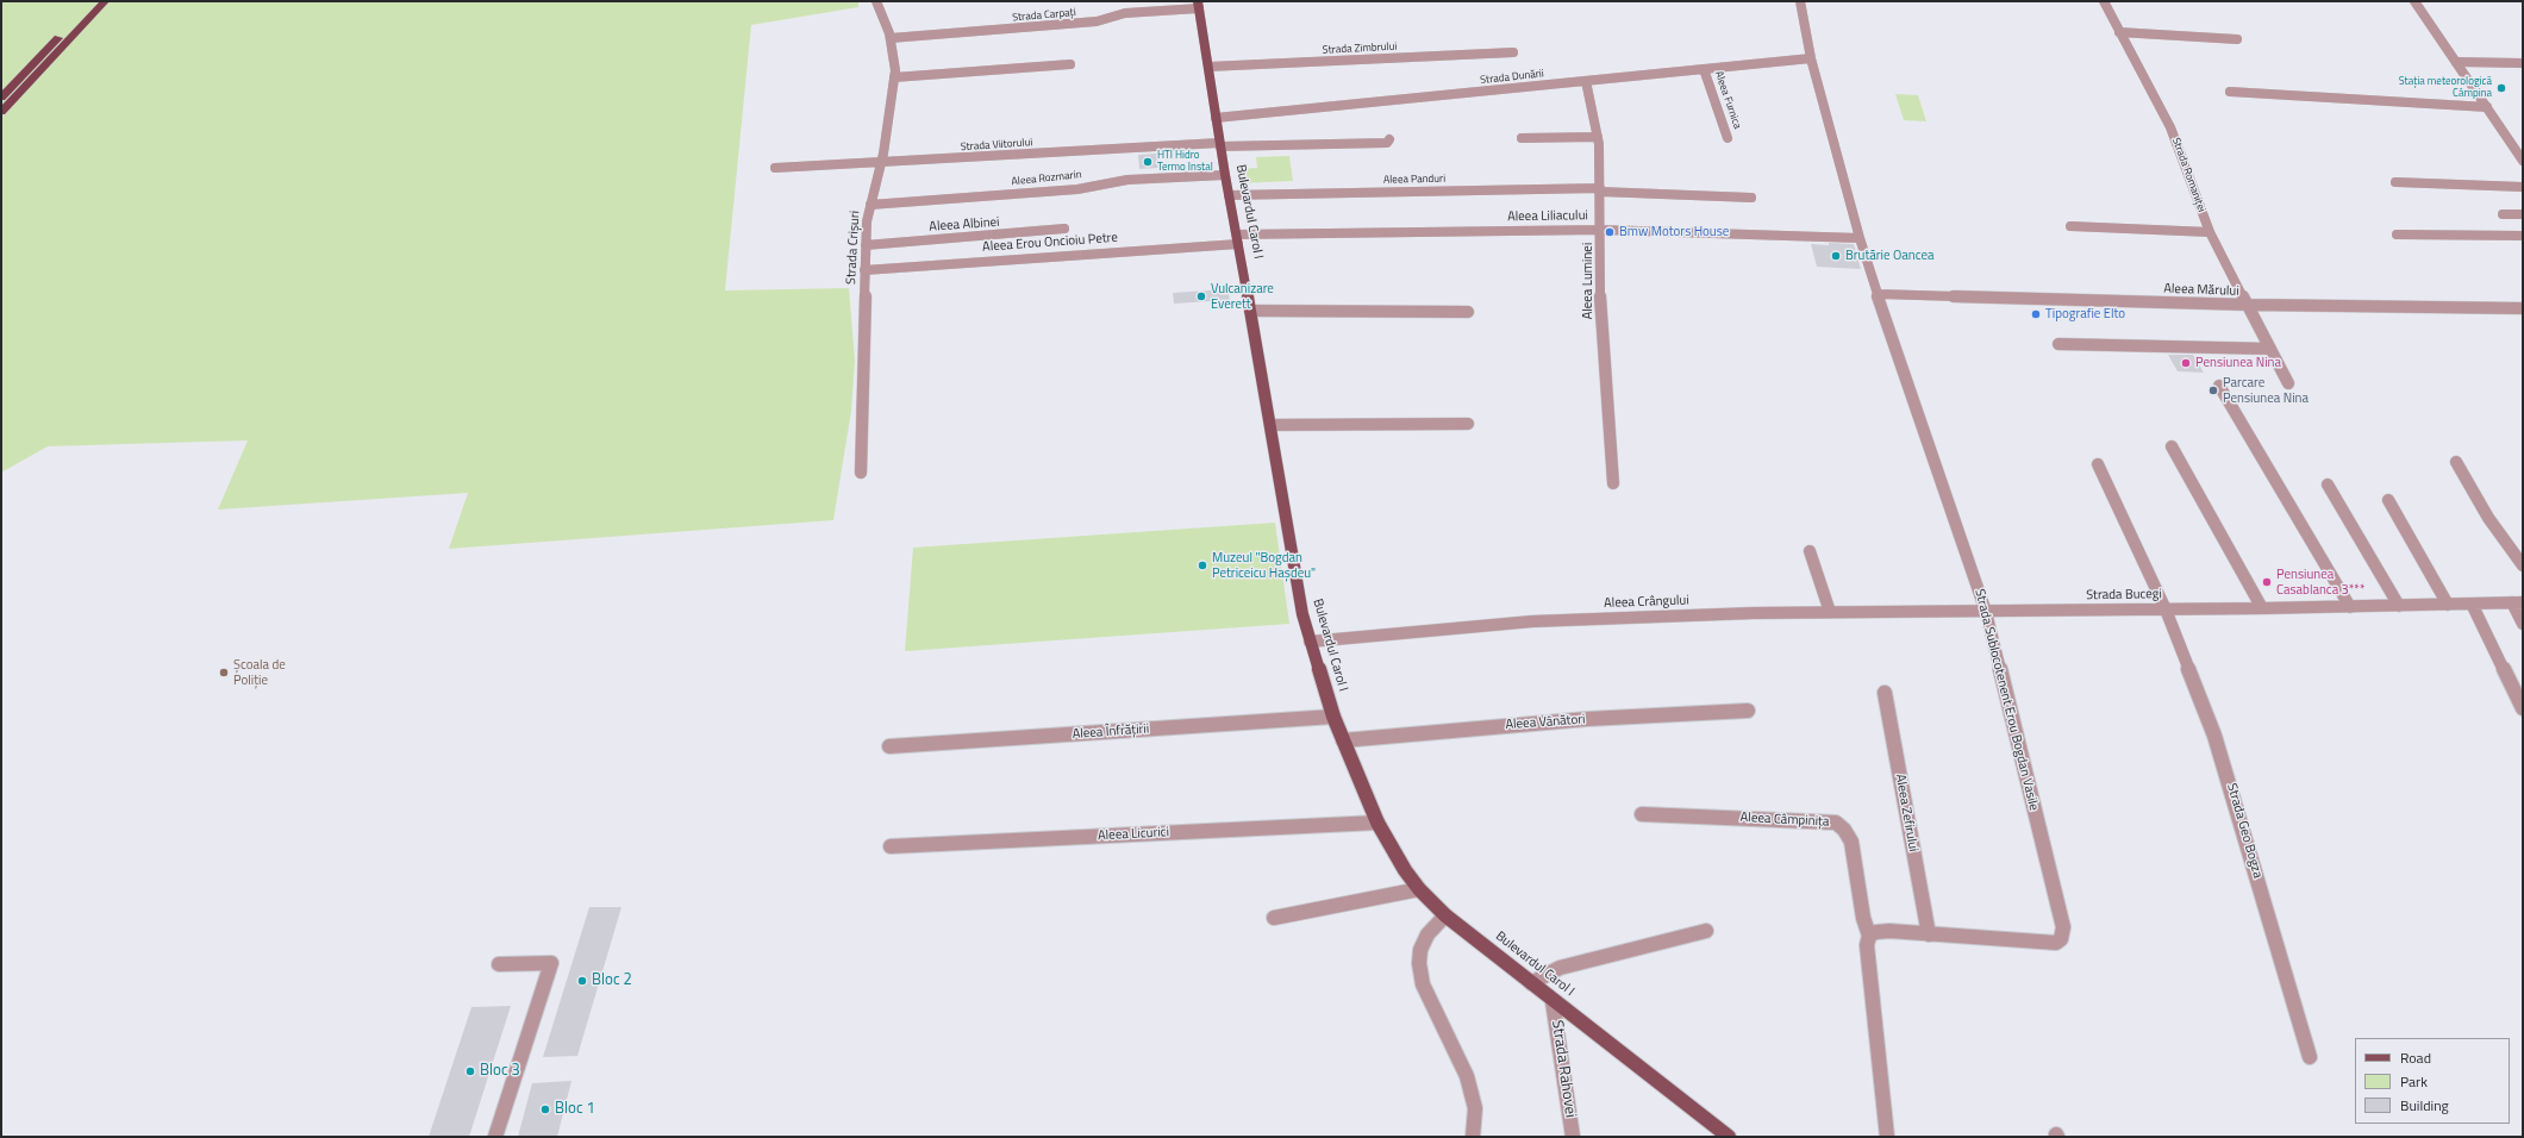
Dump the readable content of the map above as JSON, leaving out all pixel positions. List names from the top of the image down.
{
  "streets": {
    "main road": ["Bulevardul Carol I"],
    "street": [
      "Strada Carpați",
      "Strada Zimbrului",
      "Strada Dunării",
      "Aleea Furnica",
      "Strada Viitorului",
      "Strada Romaniței",
      "Aleea Rozmarin",
      "Aleea Panduri",
      "Aleea Liliacului",
      "Aleea Albinei",
      "Aleea Erou Oncioiu Petre",
      "Strada Crișuri",
      "Aleea Luminei",
      "Aleea Mărului",
      "Strada Bucegi",
      "Aleea Crângului",
      "Strada Sublocotenent Erou Bogdan Vasile",
      "Aleea Vânători",
      "Aleea Înfrățirii",
      "Aleea Zefirului",
      "Aleea Câmpinița",
      "Strada Geo Bogza",
      "Aleea Licurici",
      "Strada Rahovei"
    ]
  },
  "crossings": [
    ["Strada Carpați", "Bulevardul Carol I"],
    ["Strada Carpați", "Strada Crișuri"],
    ["Strada Zimbrului", "Bulevardul Carol I"],
    ["Strada Dunării", "Aleea Furnica"],
    ["Strada Dunării", "Bulevardul Carol I"],
    ["Strada Dunării", "Aleea Luminei"],
    ["Strada Dunării", "Strada Sublocotenent Erou Bogdan Vasile"],
    ["Strada Viitorului", "Bulevardul Carol I"],
    ["Strada Viitorului", "Strada Crișuri"],
    ["Strada Romaniței", "Aleea Mărului"],
    ["Aleea Rozmarin", "Bulevardul Carol I"],
    ["Aleea Rozmarin", "Strada Crișuri"],
    ["Aleea Panduri", "Bulevardul Carol I"],
    ["Aleea Panduri", "Aleea Luminei"],
    ["Bulevardul Carol I", "Aleea Liliacului"],
    ["Bulevardul Carol I", "Aleea Erou Oncioiu Petre"],
    ["Bulevardul Carol I", "Aleea Crângului"],
    ["Bulevardul Carol I", "Aleea Vânători"],
    ["Bulevardul Carol I", "Aleea Înfrățirii"],
    ["Bulevardul Carol I", "Aleea Licurici"],
    ["Bulevardul Carol I", "Strada Rahovei"],
    ["Aleea Liliacului", "Aleea Erou Oncioiu Petre"],
    ["Aleea Liliacului", "Aleea Luminei"],
    ["Aleea Liliacului", "Strada Sublocotenent Erou Bogdan Vasile"],
    ["Aleea Albinei", "Strada Crișuri"],
    ["Aleea Erou Oncioiu Petre", "Strada Crișuri"],
    ["Aleea Mărului", "Strada Sublocotenent Erou Bogdan Vasile"],
    ["Strada Bucegi", "Aleea Crângului"],
    ["Strada Bucegi", "Strada Sublocotenent Erou Bogdan Vasile"],
    ["Strada Bucegi", "Strada Geo Bogza"],
    ["Aleea Crângului", "Strada Sublocotenent Erou Bogdan Vasile"],
    ["Strada Sublocotenent Erou Bogdan Vasile", "Aleea Zefirului"],
    ["Strada Sublocotenent Erou Bogdan Vasile", "Aleea Câmpinița"]
  ],
  "places": [
    "Stația meteorologică Câmpina",
    "HTI Hidro Termo Instal",
    "Bmw Motors House",
    "Brutărie Oancea",
    "Vulcanizare Everett",
    "Tipografie Elto",
    "Pensiunea Nina",
    "Parcare Pensiunea Nina",
    "Muzeul \"Bogdan Petriceicu Hașdeu\"",
    "Pensiunea Casablanca 3***",
    "Școala de Poliție",
    "Bloc 2",
    "Bloc 3",
    "Bloc 1"
  ],
  "legend": ["Road", "Park", "Building"]
}
